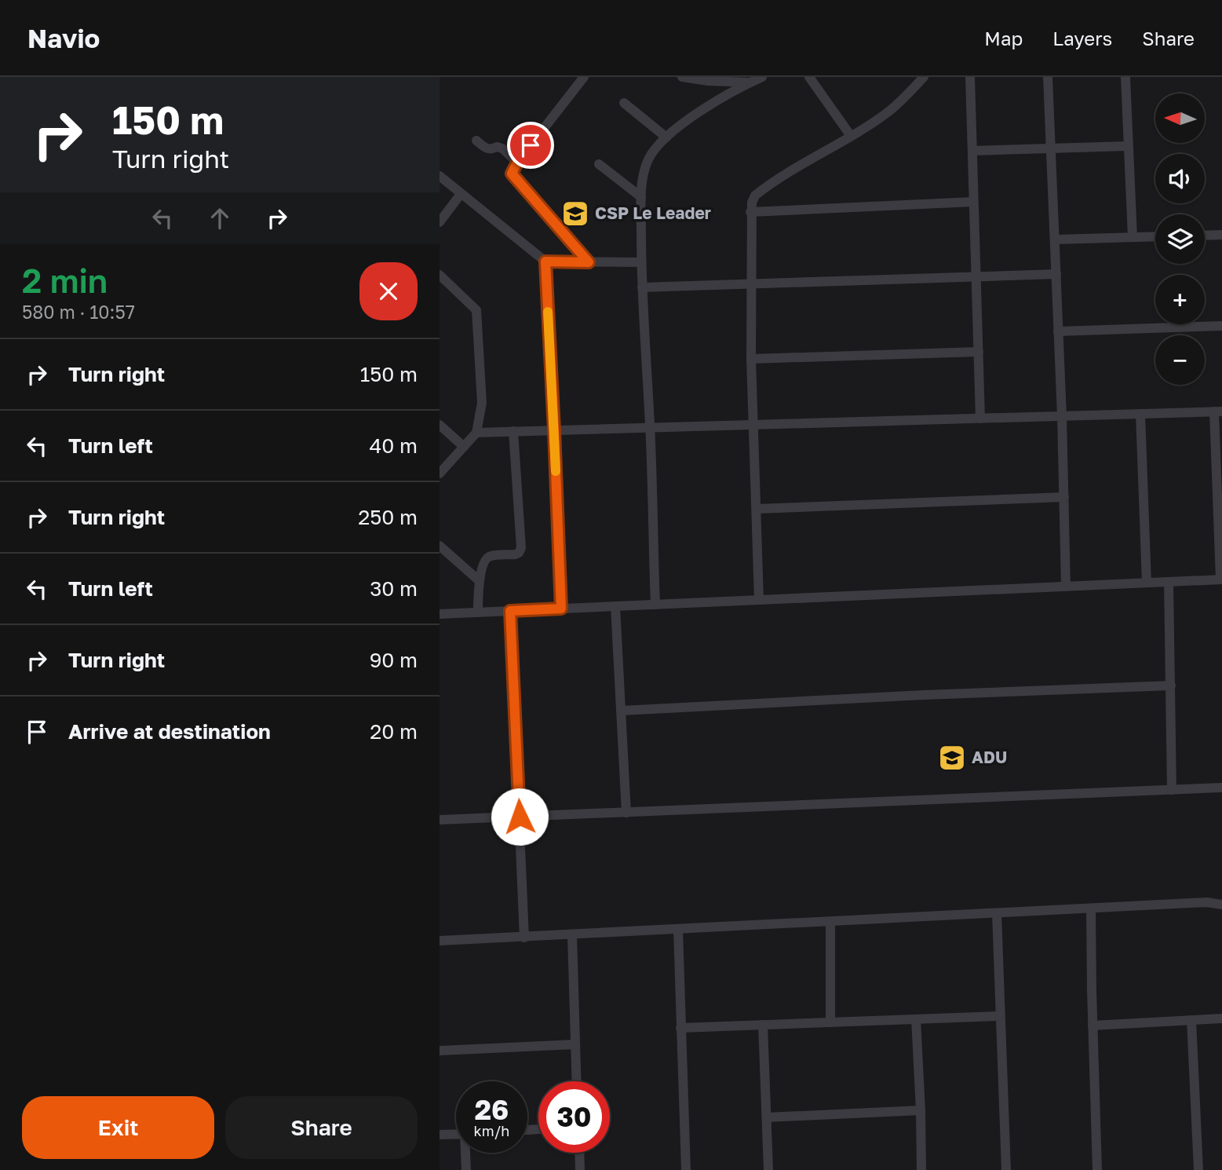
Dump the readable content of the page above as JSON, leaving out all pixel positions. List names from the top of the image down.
{
  "places": {
    "school or university": ["CSP Le Leader", "ADU"]
  },
  "north": "left",
  "page": {
    "header": "Navio",
    "nav": ["Map", "Layers", "Share"],
    "turn": ["150 m", "Turn right"],
    "map_buttons": ["+", "−"],
    "heading": ["2 min", "580 m · 10:57"],
    "list": [
      {
        "name": "Turn right",
        "value": "150 m"
      },
      {
        "name": "Turn left",
        "value": "40 m"
      },
      {
        "name": "Turn right",
        "value": "250 m"
      },
      {
        "name": "Turn left",
        "value": "30 m"
      },
      {
        "name": "Turn right",
        "value": "90 m"
      },
      {
        "name": "Arrive at destination",
        "value": "20 m"
      }
    ],
    "speed": "26 km/h",
    "limit": "30",
    "buttons": ["Exit", "Share"]
  }
}
